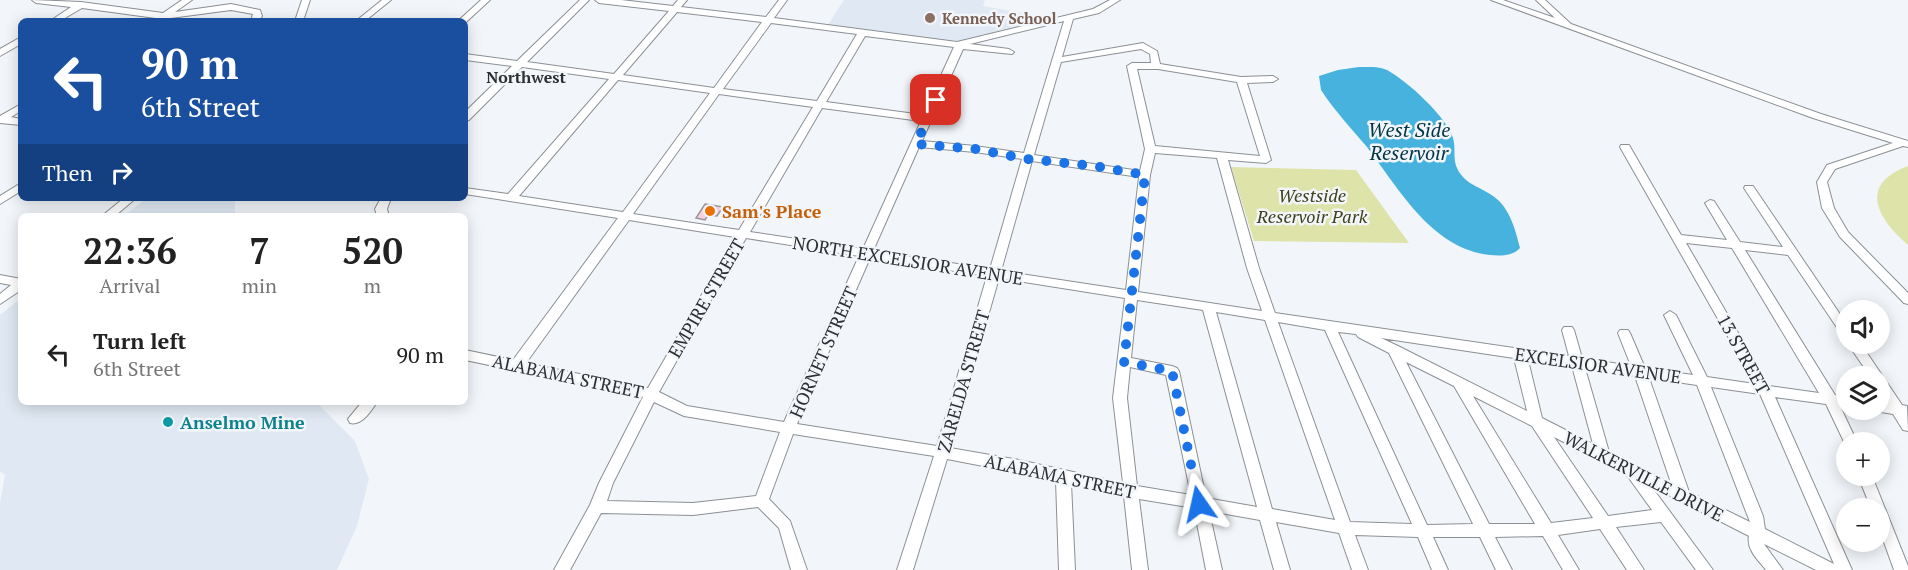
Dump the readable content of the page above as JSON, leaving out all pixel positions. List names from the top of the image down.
{
  "streets": {
    "street": [
      "NORTH EXCELSIOR AVENUE",
      "EMPIRE STREET",
      "HORNET STREET",
      "13 STREET",
      "EXCELSIOR AVENUE",
      "ALABAMA STREET",
      "ZARELDA STREET",
      "WALKERVILLE DRIVE"
    ]
  },
  "crossings": [
    ["NORTH EXCELSIOR AVENUE", "EMPIRE STREET"],
    ["NORTH EXCELSIOR AVENUE", "HORNET STREET"],
    ["NORTH EXCELSIOR AVENUE", "EXCELSIOR AVENUE"],
    ["NORTH EXCELSIOR AVENUE", "ZARELDA STREET"],
    ["NORTH EXCELSIOR AVENUE", "WALKERVILLE DRIVE"],
    ["EMPIRE STREET", "ALABAMA STREET"],
    ["HORNET STREET", "ALABAMA STREET"],
    ["13 STREET", "EXCELSIOR AVENUE"],
    ["EXCELSIOR AVENUE", "WALKERVILLE DRIVE"],
    ["ALABAMA STREET", "ZARELDA STREET"]
  ],
  "districts": ["Northwest"],
  "water": ["West Side Reservoir"],
  "parks": ["Westside Reservoir Park"],
  "places": ["Kennedy School", "Sam's Place", "Anselmo Mine"],
  "page": {
    "turn": ["90 m", "6th Street"],
    "then": "Then",
    "eta": [
      "22:36",
      "Arrival",
      "7",
      "min",
      "520",
      "m"
    ],
    "map_buttons": ["+", "−"],
    "list": [
      {
        "name": "Turn left",
        "note": "6th Street",
        "value": "90 m"
      }
    ]
  }
}
